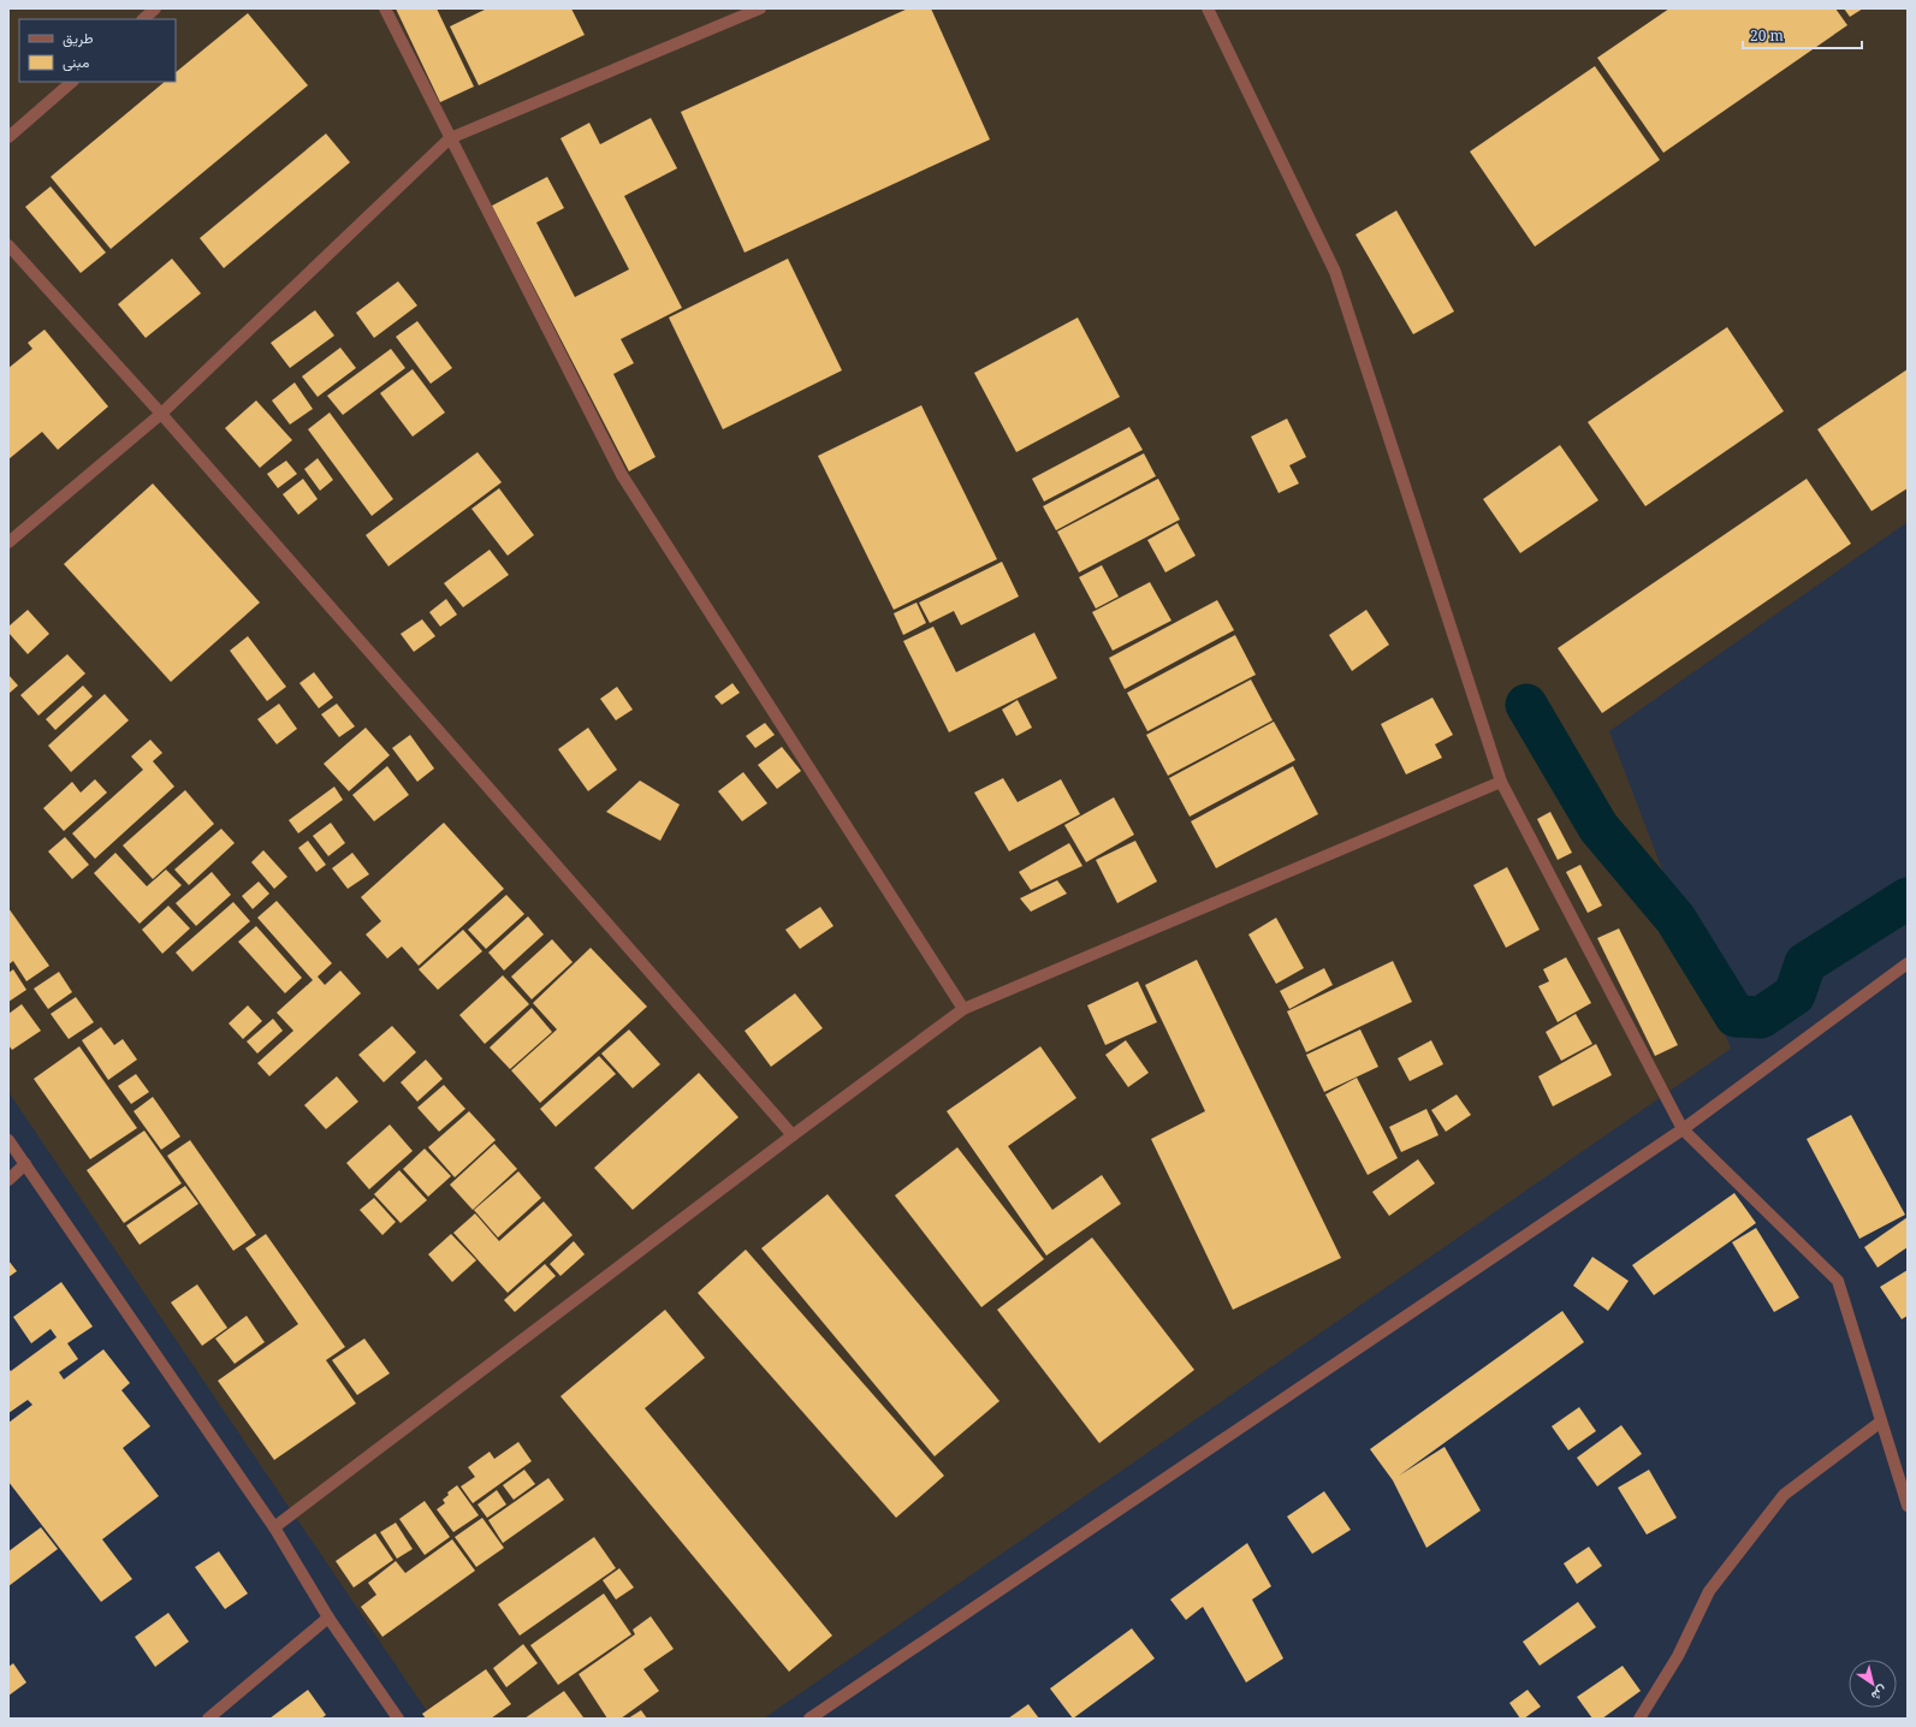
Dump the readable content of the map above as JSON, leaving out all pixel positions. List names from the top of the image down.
{
  "legend": ["طريق", "مبنى"],
  "scale_bar": "20 m",
  "north": "bottom right"
}
